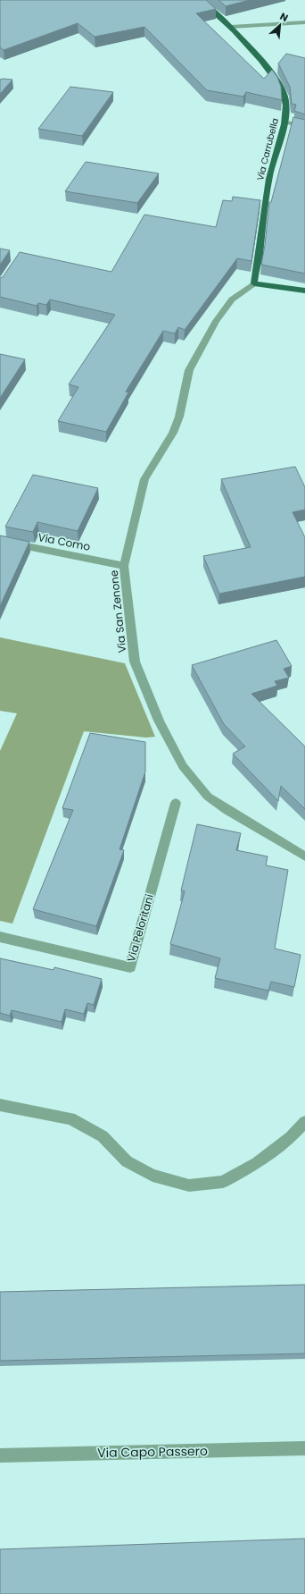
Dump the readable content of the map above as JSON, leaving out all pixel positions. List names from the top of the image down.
{
  "streets": {
    "main road": ["Via Carrubella"],
    "street": [
      "Via Como",
      "Via San Zenone",
      "Via Peloritani",
      "Via Capo Passero"
    ]
  },
  "crossings": [
    ["Via Carrubella", "Via San Zenone"],
    ["Via Como", "Via San Zenone"]
  ],
  "north": "top right"
}
